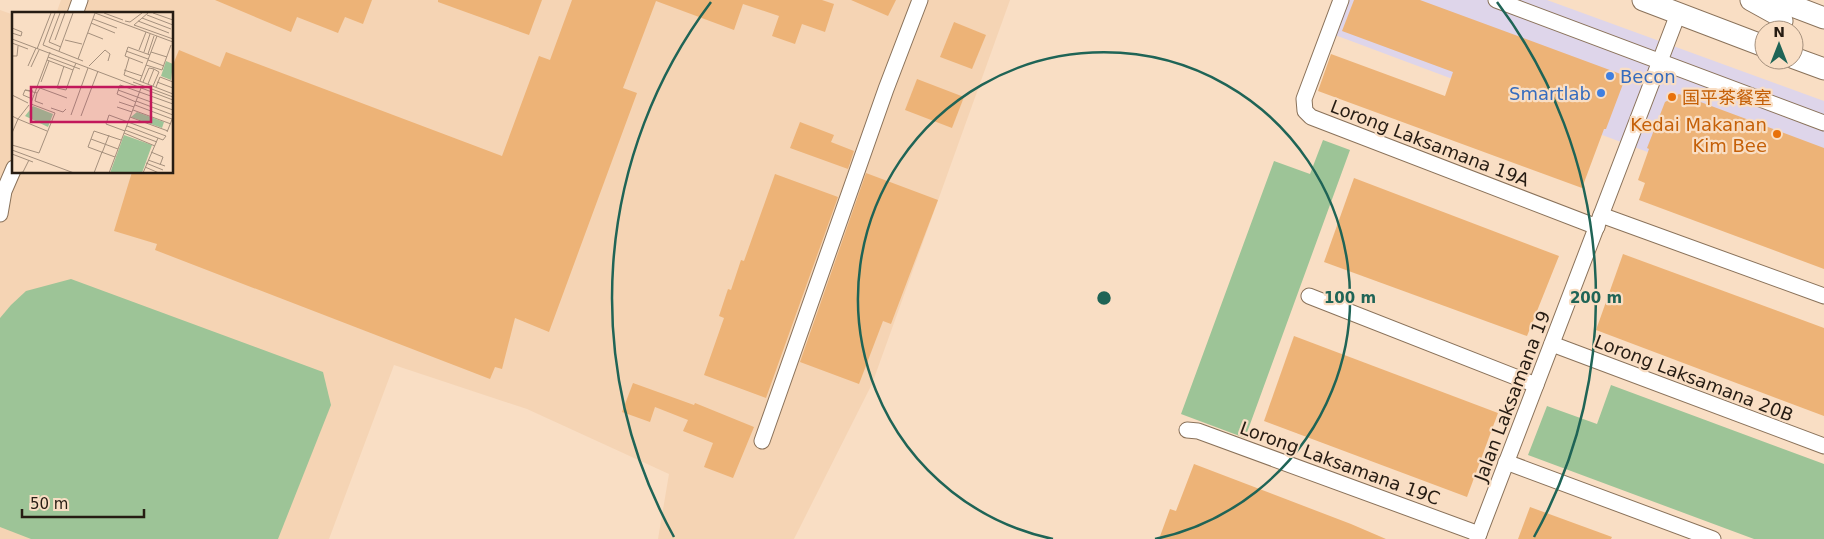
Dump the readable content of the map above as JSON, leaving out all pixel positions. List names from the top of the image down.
{
  "streets": {
    "street": [
      "Lorong Laksamana 19A",
      "Lorong Laksamana 20B",
      "Jalan Laksamana 19",
      "Lorong Laksamana 19C"
    ]
  },
  "crossings": [
    ["Lorong Laksamana 19A", "Jalan Laksamana 19"],
    ["Lorong Laksamana 20B", "Jalan Laksamana 19"],
    ["Jalan Laksamana 19", "Lorong Laksamana 19C"]
  ],
  "places": [
    "Becon",
    "Smartlab",
    "国平茶餐室",
    "Kedai Makanan Kim Bee"
  ],
  "scale_bar": "50 m",
  "north": "top",
  "rings": ["100 m", "200 m"]
}
